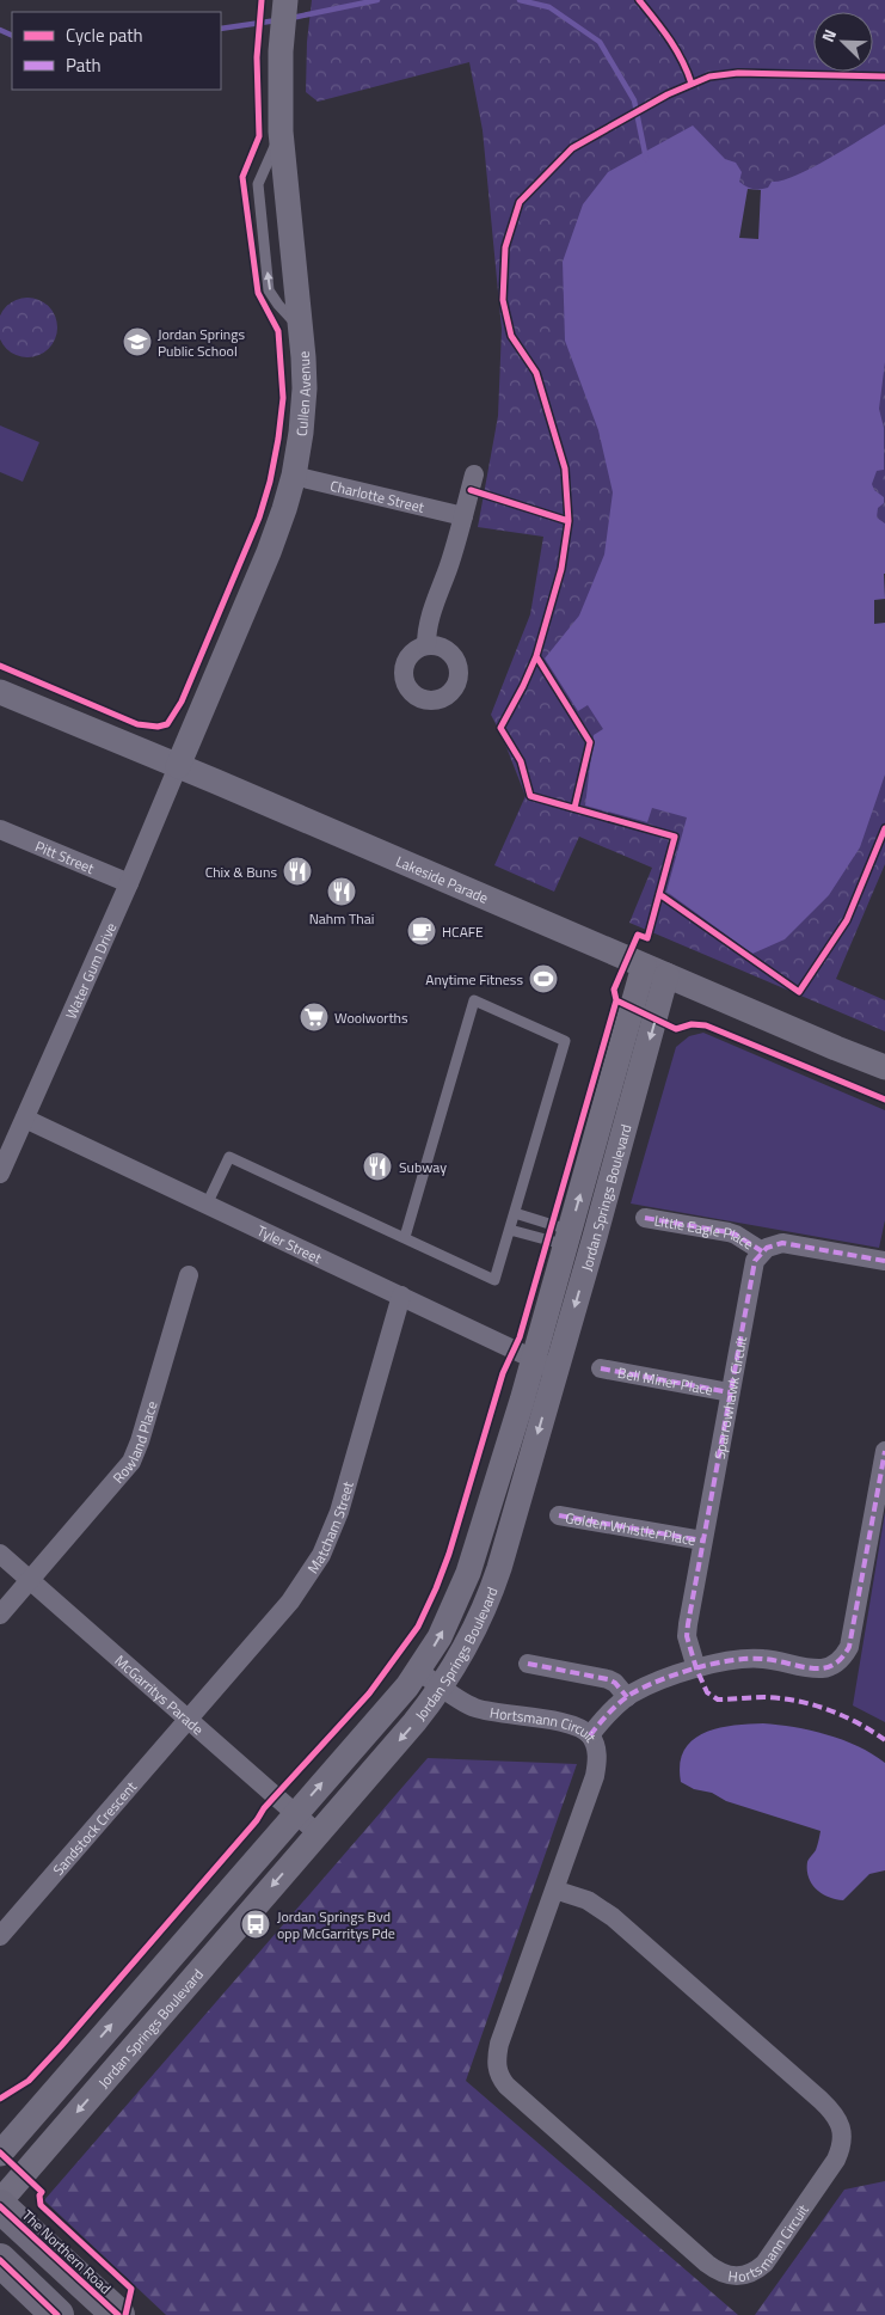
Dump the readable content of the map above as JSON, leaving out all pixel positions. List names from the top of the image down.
{
  "streets": {
    "highway": ["The Northern Road"],
    "street": [
      "Cullen Avenue",
      "Charlotte Street",
      "Pitt Street",
      "Lakeside Parade",
      "Water Gum Drive",
      "Jordan Springs Boulevard",
      "Little Eagle Place",
      "Tyler Street",
      "Bell Miner Place",
      "Sparrowhawk Circuit",
      "Rowland Place",
      "Matcham Street",
      "Golden Whistler Place",
      "McGarritys Parade",
      "Hortsmann Circuit",
      "Sandstock Crescent"
    ]
  },
  "crossings": [
    ["Cullen Avenue", "Charlotte Street"],
    ["Cullen Avenue", "Lakeside Parade"],
    ["Cullen Avenue", "Water Gum Drive"],
    ["Pitt Street", "Water Gum Drive"],
    ["Lakeside Parade", "Water Gum Drive"],
    ["Lakeside Parade", "Jordan Springs Boulevard"],
    ["Water Gum Drive", "Tyler Street"],
    ["Jordan Springs Boulevard", "Tyler Street"],
    ["Jordan Springs Boulevard", "McGarritys Parade"],
    ["Jordan Springs Boulevard", "Hortsmann Circuit"],
    ["Little Eagle Place", "Sparrowhawk Circuit"],
    ["Tyler Street", "Matcham Street"],
    ["Bell Miner Place", "Sparrowhawk Circuit"],
    ["Sparrowhawk Circuit", "Golden Whistler Place"],
    ["Rowland Place", "McGarritys Parade"],
    ["Matcham Street", "McGarritys Parade"],
    ["Matcham Street", "Sandstock Crescent"],
    ["McGarritys Parade", "Sandstock Crescent"]
  ],
  "places": {
    "school or university": ["Jordan Springs Public School"],
    "restaurant": ["Chix & Buns", "Nahm Thai", "Subway"],
    "cafe": ["HCAFE"],
    "sports": ["Anytime Fitness"],
    "supermarket": ["Woolworths"],
    "bus stop": ["Jordan Springs Bvd opp McGarritys Pde"]
  },
  "legend": ["Cycle path", "Path"],
  "north": "top left"
}
